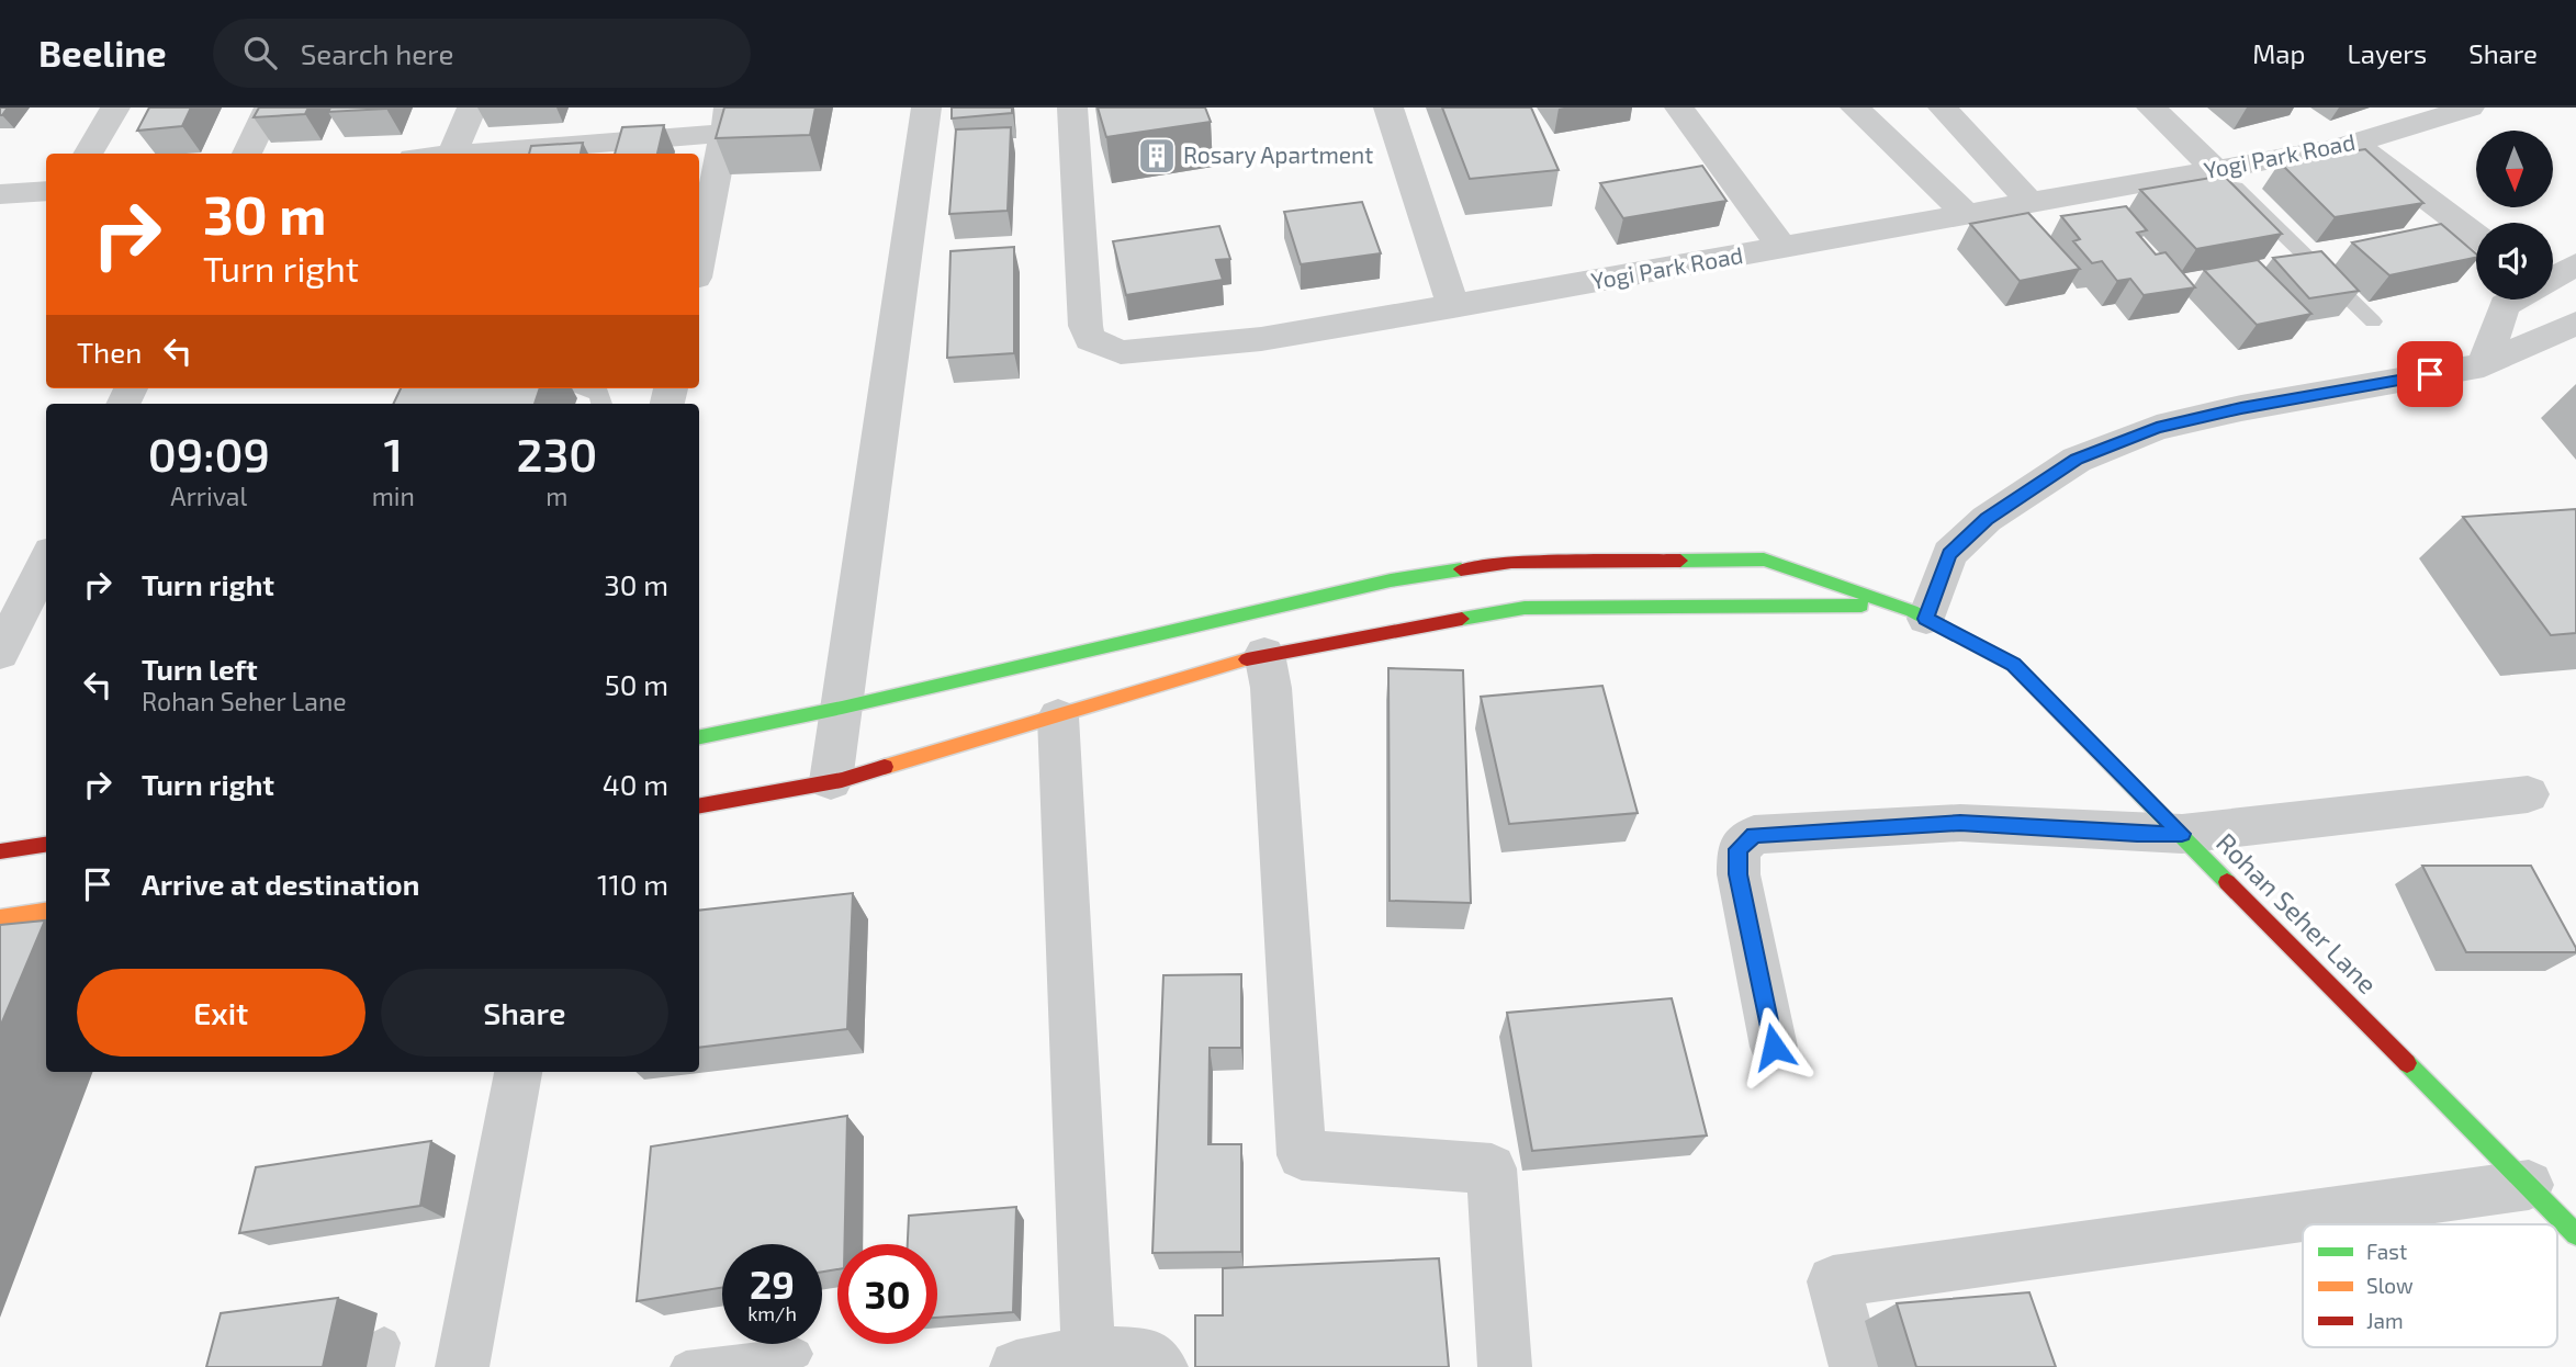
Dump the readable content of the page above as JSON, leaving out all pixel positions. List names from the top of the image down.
{
  "streets": {
    "street": ["Yogi Park Road", "Rohan Seher Lane"]
  },
  "places": {
    "building": ["Rosary Apartment"]
  },
  "legend": ["Fast", "Slow", "Jam"],
  "north": "bottom",
  "page": {
    "header": "Beeline",
    "search": "Search here",
    "nav": ["Map", "Layers", "Share"],
    "turn": ["30 m", "Turn right"],
    "then": "Then",
    "eta": [
      "09:09",
      "Arrival",
      "1",
      "min",
      "230",
      "m"
    ],
    "list": [
      {
        "name": "Turn right",
        "value": "30 m"
      },
      {
        "name": "Turn left",
        "note": "Rohan Seher Lane",
        "value": "50 m"
      },
      {
        "name": "Turn right",
        "value": "40 m"
      },
      {
        "name": "Arrive at destination",
        "value": "110 m"
      }
    ],
    "buttons": ["Exit", "Share"],
    "speed": "29 km/h",
    "limit": "30"
  }
}
